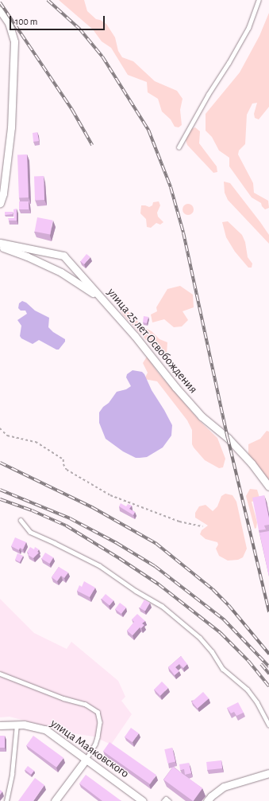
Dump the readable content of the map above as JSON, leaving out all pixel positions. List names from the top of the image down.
{
  "streets": {
    "street": ["улица 25 лет Освобождения", "улица Маяковского"]
  },
  "scale_bar": "100 m"
}
